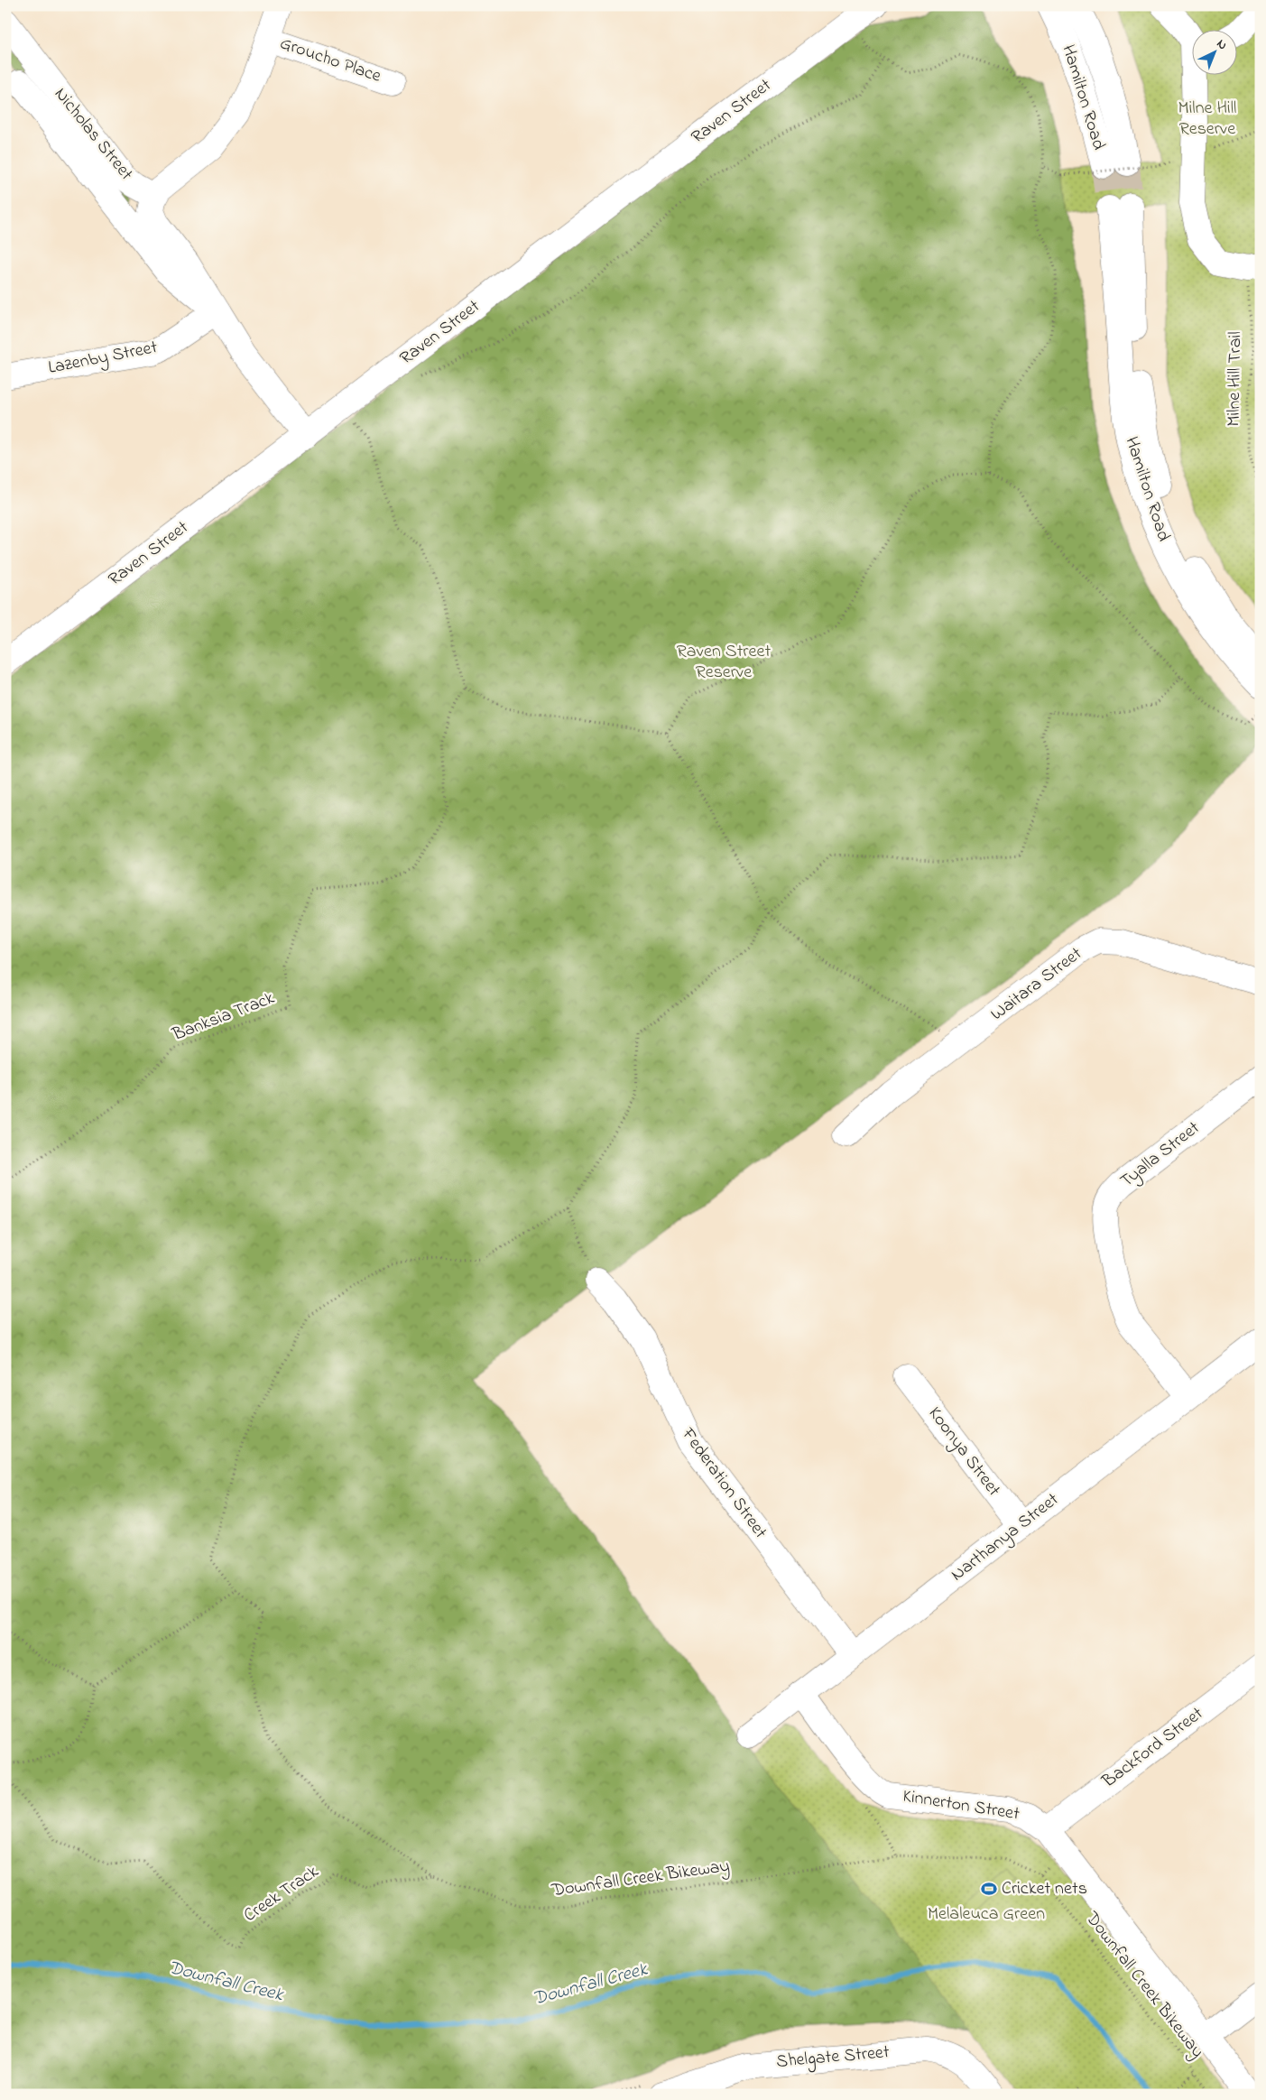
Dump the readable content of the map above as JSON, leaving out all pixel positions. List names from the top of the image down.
{
  "streets": {
    "street": [
      "Groucho Place",
      "Hamilton Road",
      "Raven Street",
      "Nicholas Street",
      "Lazenby Street",
      "Waitara Street",
      "Tyalla Street",
      "Koonya Street",
      "Federation Street",
      "Narthanya Street",
      "Backford Street",
      "Kinnerton Street",
      "Shelgate Street"
    ],
    "path": [
      "Milne Hill Trail",
      "Banksia Track",
      "Downfall Creek Bikeway",
      "Creek Track"
    ]
  },
  "crossings": [
    ["Raven Street", "Nicholas Street"],
    ["Nicholas Street", "Lazenby Street"],
    ["Tyalla Street", "Narthanya Street"],
    ["Koonya Street", "Narthanya Street"],
    ["Federation Street", "Narthanya Street"],
    ["Narthanya Street", "Kinnerton Street"],
    ["Backford Street", "Kinnerton Street"],
    ["Downfall Creek Bikeway", "Creek Track"]
  ],
  "water": ["Downfall Creek"],
  "parks": ["Milne Hill Reserve", "Raven Street Reserve", "Melaleuca Green"],
  "places": {
    "sports": ["Cricket nets"]
  },
  "north": "top right"
}
